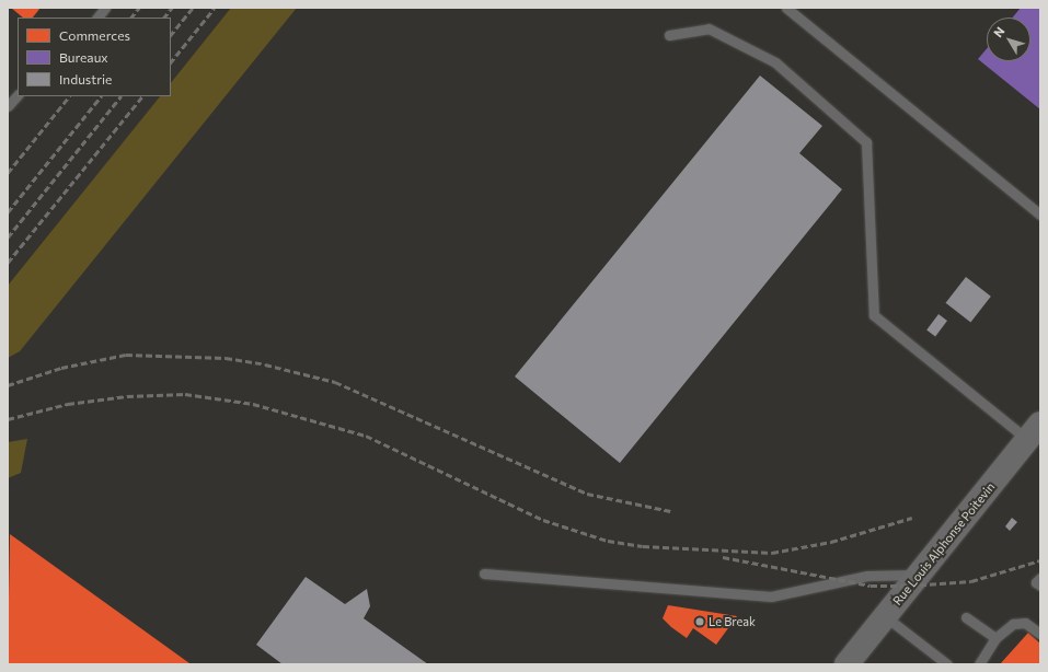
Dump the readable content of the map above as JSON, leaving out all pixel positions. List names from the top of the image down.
{
  "streets": {
    "street": ["Rue Louis Alphonse Poitevin"]
  },
  "places": ["Le Break"],
  "legend": ["Commerces", "Bureaux", "Industrie"],
  "north": "top left"
}
